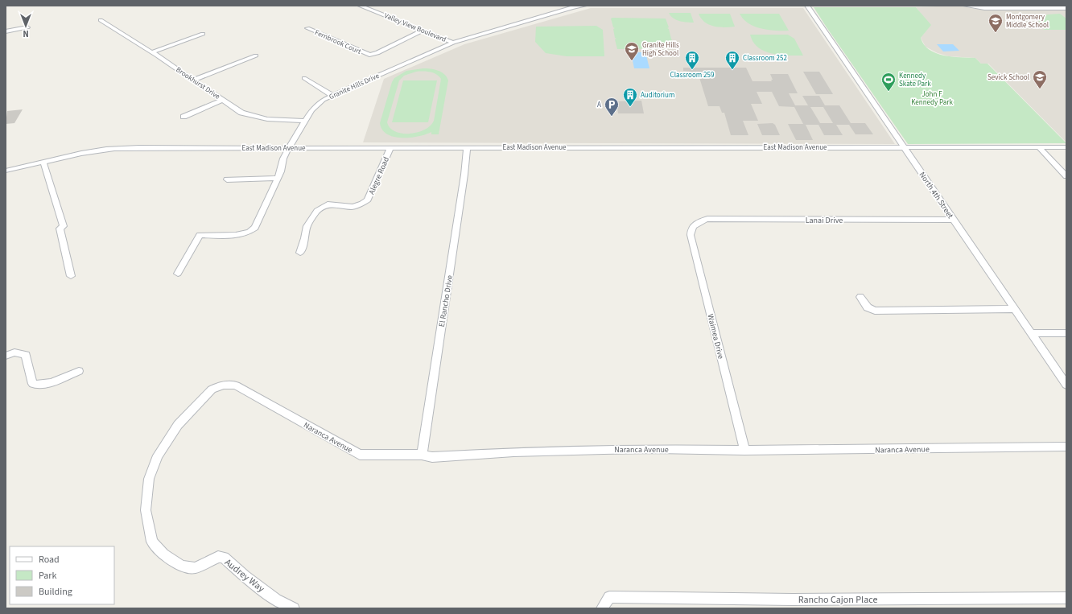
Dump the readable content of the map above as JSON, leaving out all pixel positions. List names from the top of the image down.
{
  "streets": {
    "street": [
      "Valley View Boulevard",
      "Fernbrook Court",
      "Brookhurst Drive",
      "Granite Hills Drive",
      "East Madison Avenue",
      "Alegre Road",
      "North 4th Street",
      "Lanai Drive",
      "El Rancho Drive",
      "Waimea Drive",
      "Naranca Avenue",
      "Audrey Way",
      "Rancho Cajon Place"
    ]
  },
  "crossings": [
    ["Valley View Boulevard", "Fernbrook Court"],
    ["Valley View Boulevard", "Granite Hills Drive"],
    ["Brookhurst Drive", "Granite Hills Drive"],
    ["Granite Hills Drive", "East Madison Avenue"],
    ["East Madison Avenue", "Alegre Road"],
    ["East Madison Avenue", "North 4th Street"],
    ["East Madison Avenue", "El Rancho Drive"],
    ["North 4th Street", "Lanai Drive"],
    ["Lanai Drive", "Waimea Drive"],
    ["El Rancho Drive", "Naranca Avenue"],
    ["Waimea Drive", "Naranca Avenue"],
    ["Naranca Avenue", "Audrey Way"]
  ],
  "parks": ["John F Kennedy Park"],
  "places": {
    "school or university": ["Montgomery Middle School", "Granite Hills High School", "Sevick School"],
    "building": ["Classroom 259", "Classroom 252", "Auditorium"],
    "sports": ["Kennedy Skate Park"],
    "parking": ["A"]
  },
  "legend": ["Road", "Park", "Building"],
  "north": "bottom"
}
